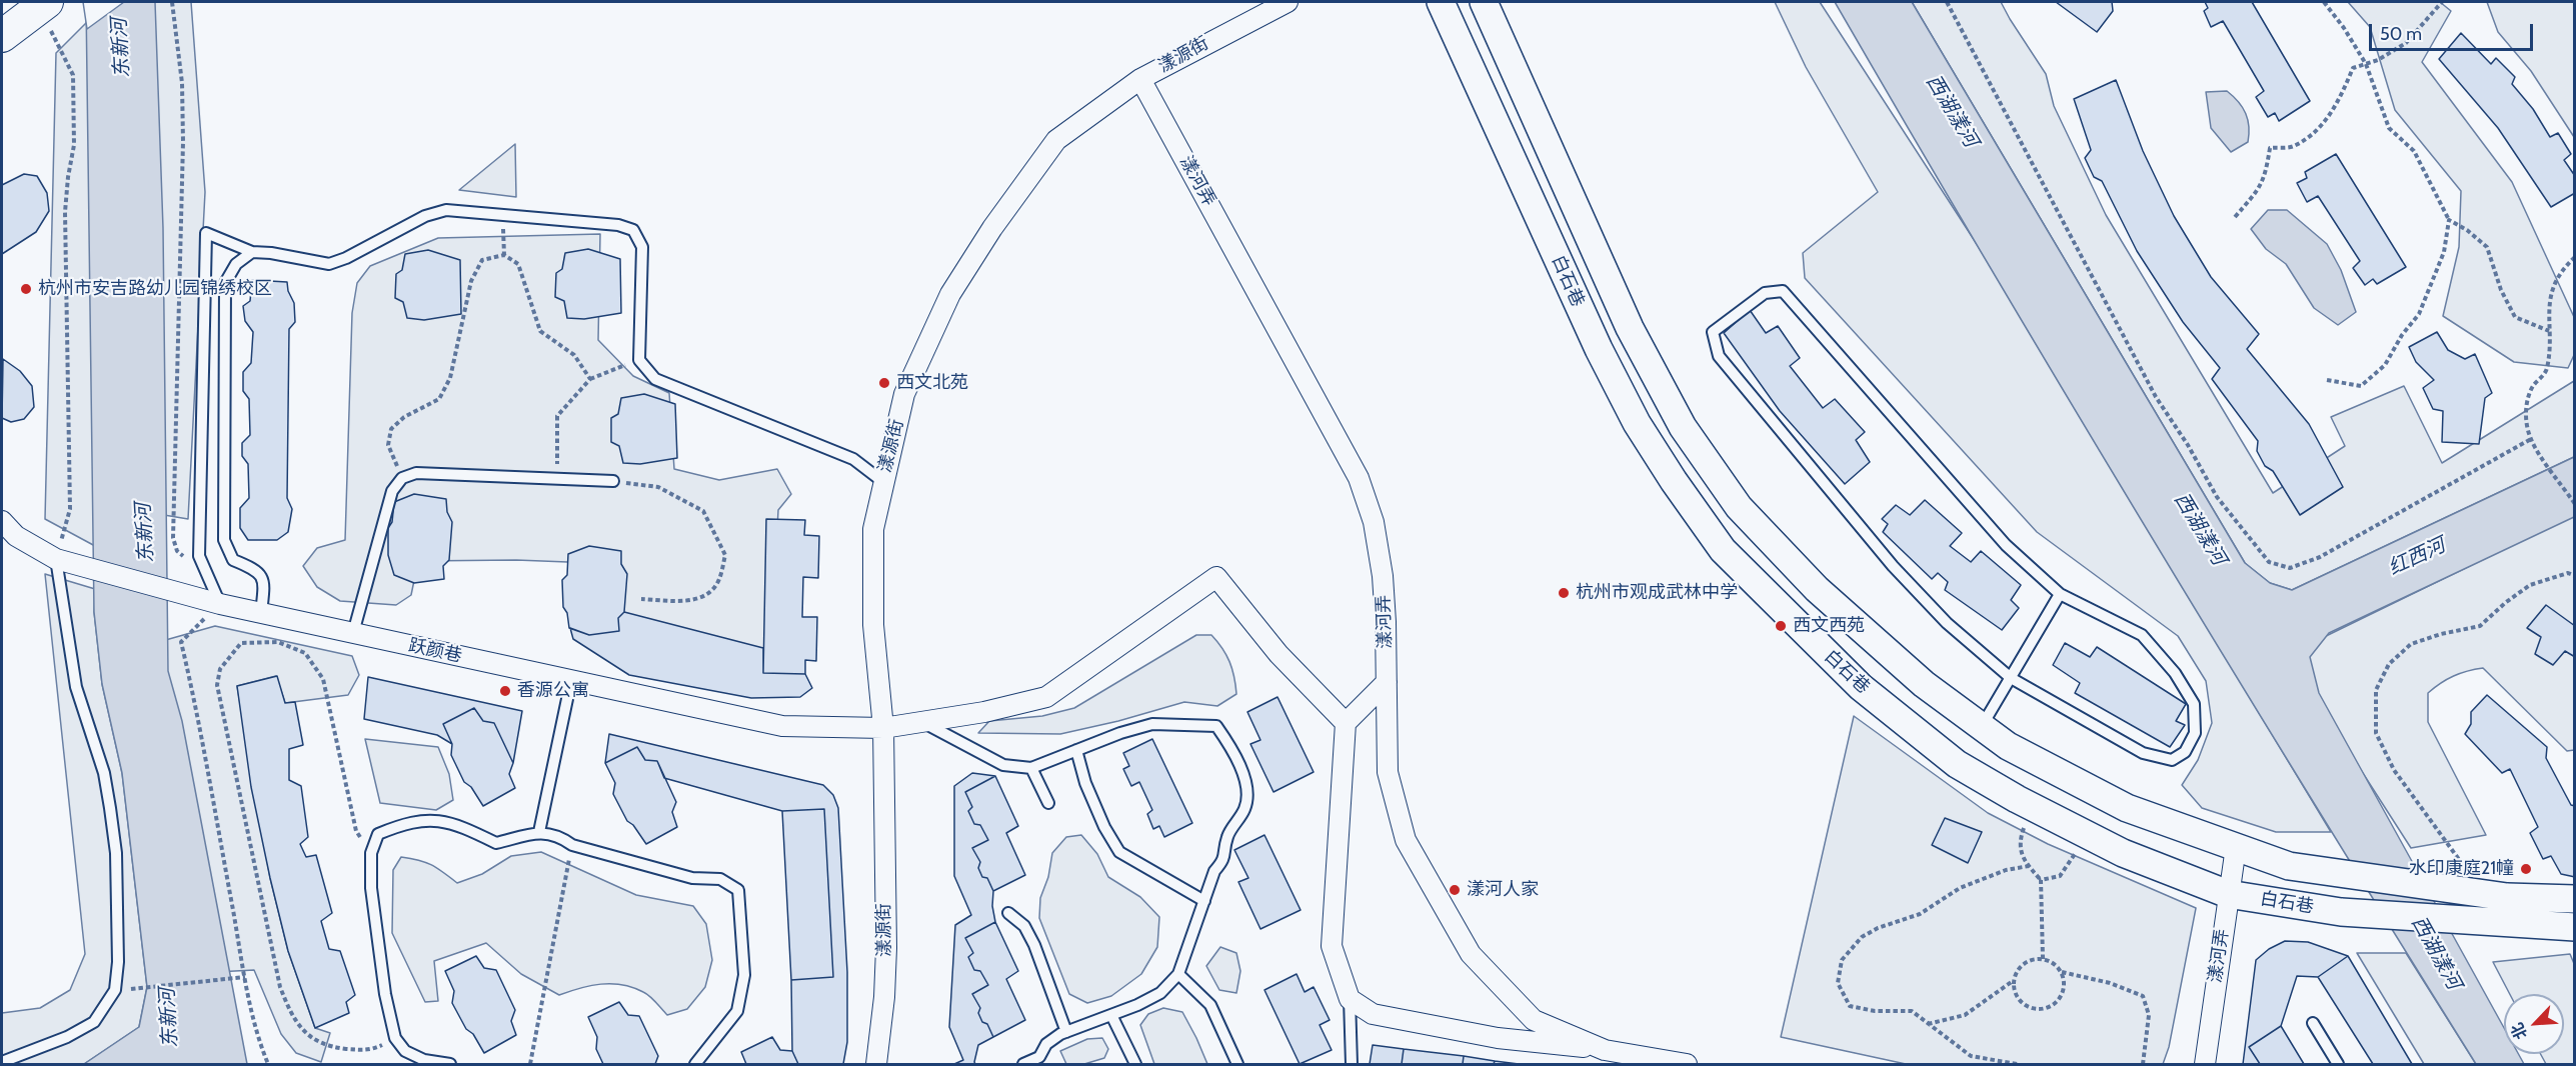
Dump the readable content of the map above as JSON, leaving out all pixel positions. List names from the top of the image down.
{
  "streets": {
    "main road": ["白石巷"],
    "street": ["漾源街", "漾河弄", "跃颜巷"]
  },
  "crossings": [
    ["漾源街", "漾河弄"],
    ["漾源街", "跃颜巷"],
    ["漾河弄", "白石巷"]
  ],
  "water": ["东新河", "西湖漾河", "红西河"],
  "places": [
    "杭州市安吉路幼儿园锦绣校区",
    "西文北苑",
    "杭州市观成武林中学",
    "西文西苑",
    "香源公寓",
    "水印康庭21幢",
    "漾河人家"
  ],
  "scale_bar": "50 m",
  "north": "bottom left"
}
